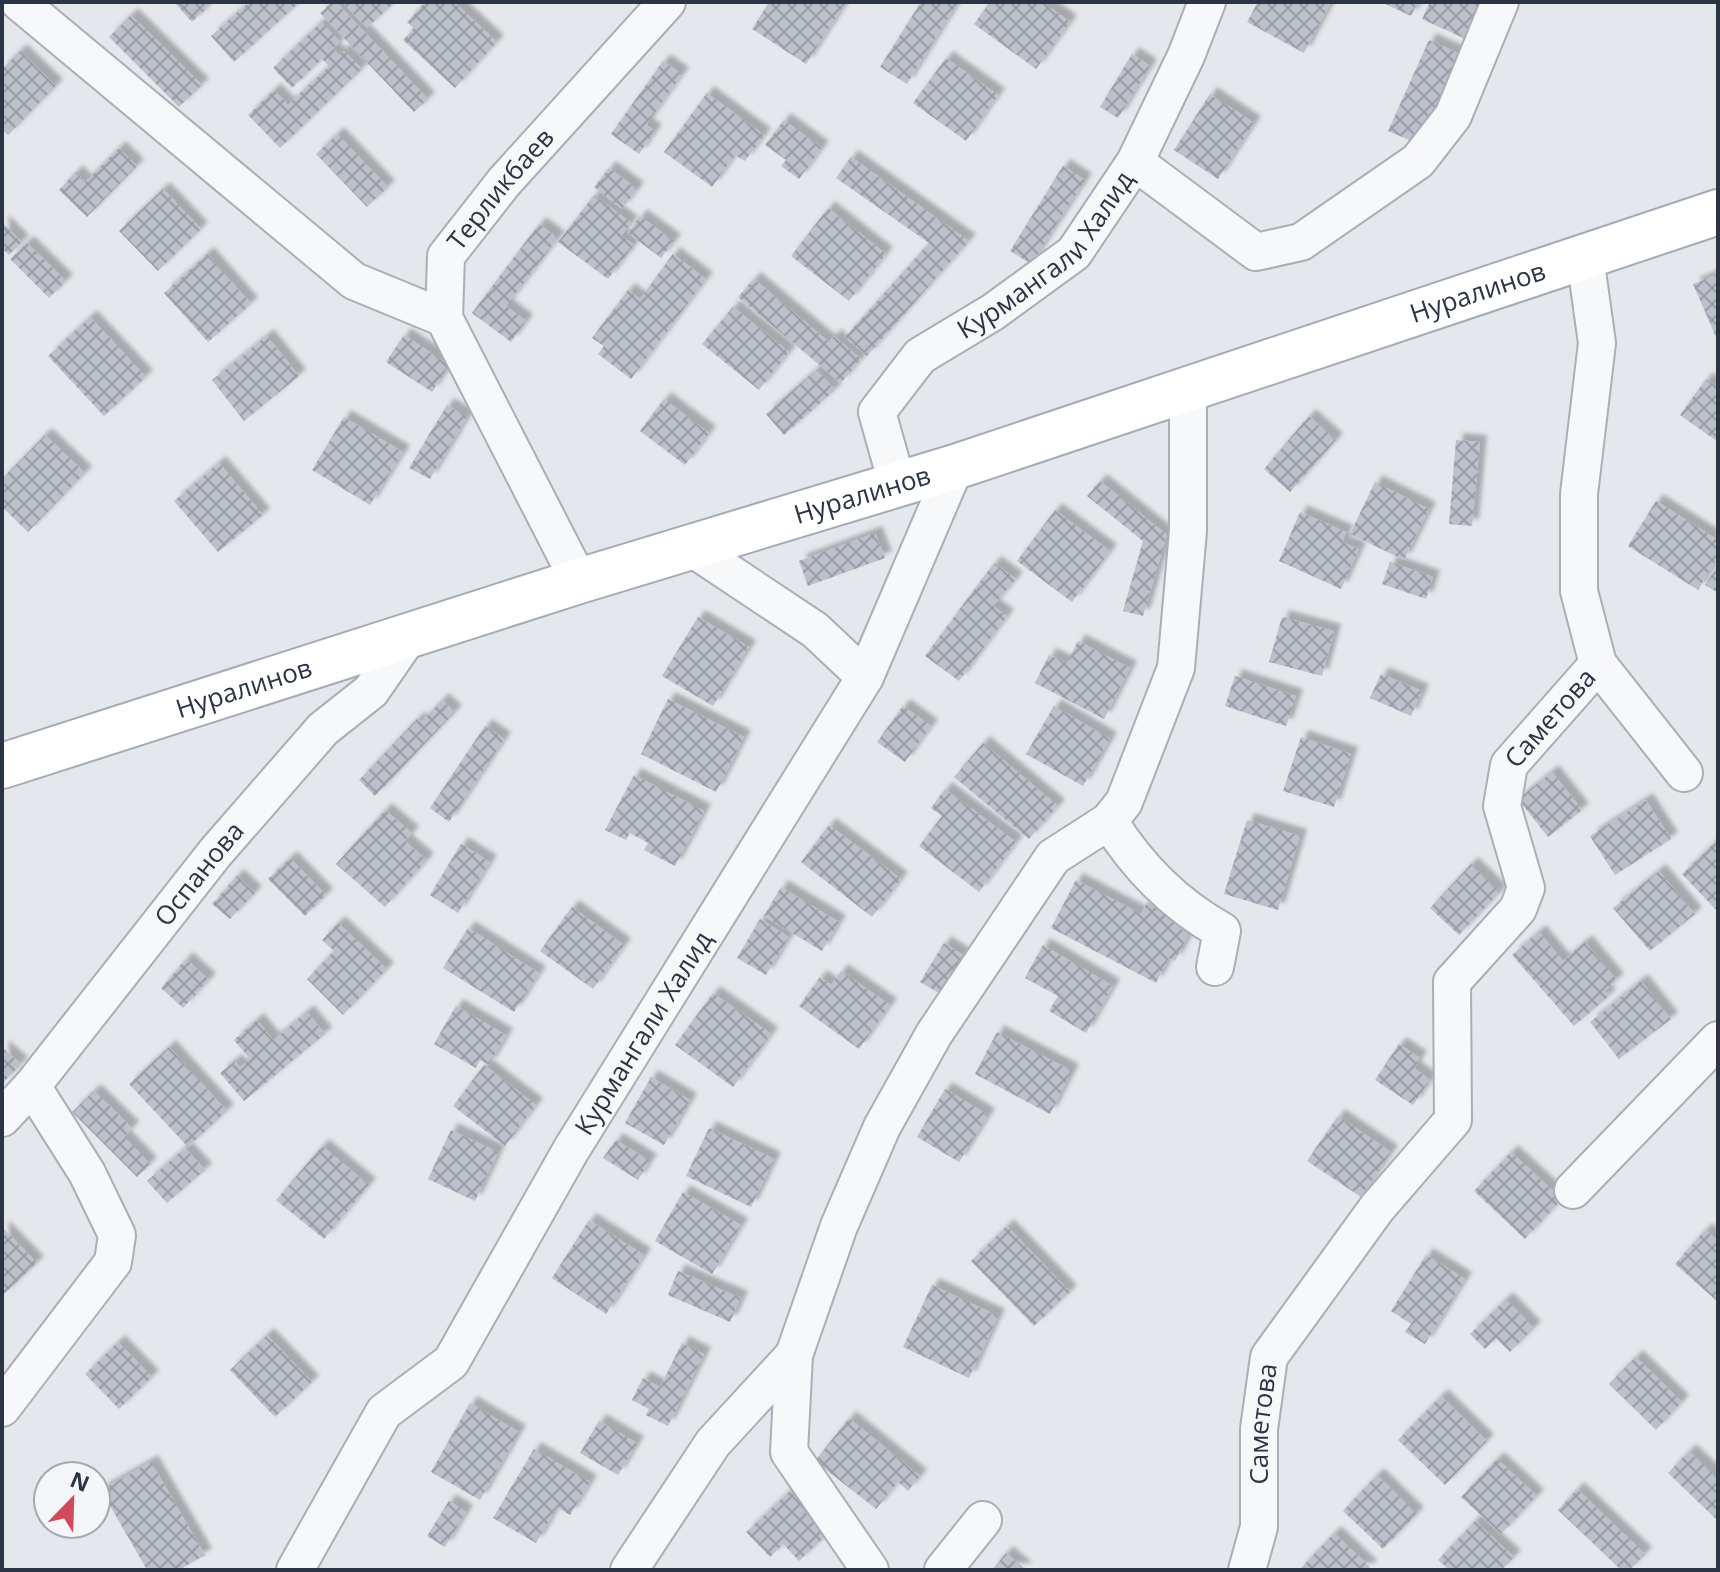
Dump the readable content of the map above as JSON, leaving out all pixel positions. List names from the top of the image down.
{
  "streets": {
    "main road": ["Нуралинов"],
    "street": [
      "Терликбаев",
      "Курмангали Халид",
      "Саметова",
      "Оспанова"
    ]
  },
  "crossings": [
    ["Терликбаев", "Нуралинов"],
    ["Курмангали Халид", "Нуралинов"],
    ["Нуралинов", "Саметова"],
    ["Нуралинов", "Оспанова"]
  ],
  "north": "top right"
}
